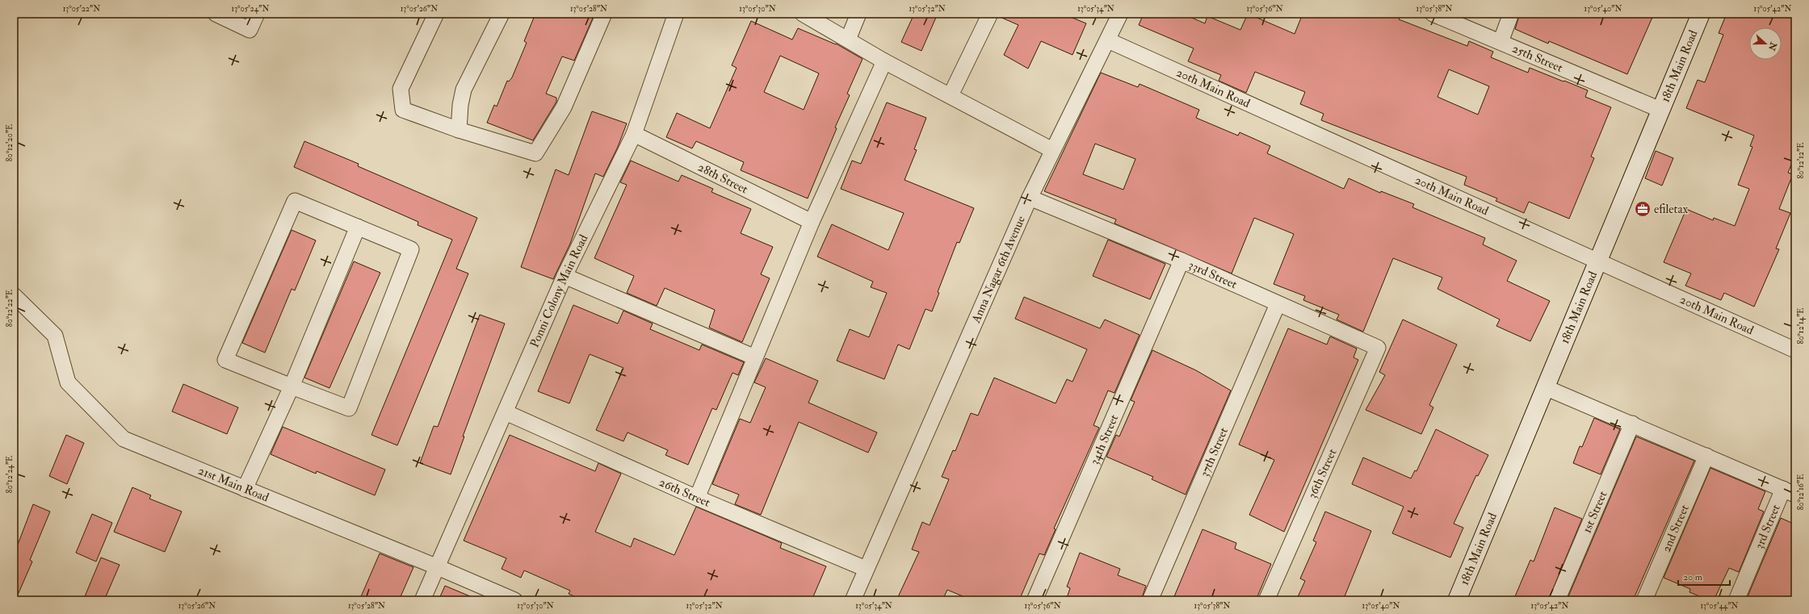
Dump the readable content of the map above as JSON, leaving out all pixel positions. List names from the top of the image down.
{
  "streets": {
    "street": [
      "25th Street",
      "18th Main Road",
      "20th Main Road",
      "28th Street",
      "Anna Nagar 6th Avenue",
      "33rd Street",
      "Ponni Colony Main Road",
      "34th Street",
      "37th Street",
      "36th Street",
      "21st Main Road",
      "26th Street",
      "1st Street",
      "3rd Street",
      "2nd Street"
    ]
  },
  "crossings": [
    ["25th Street", "18th Main Road"],
    ["18th Main Road", "20th Main Road"],
    ["20th Main Road", "Anna Nagar 6th Avenue"],
    ["28th Street", "Ponni Colony Main Road"],
    ["Anna Nagar 6th Avenue", "33rd Street"],
    ["Anna Nagar 6th Avenue", "26th Street"],
    ["33rd Street", "34th Street"],
    ["33rd Street", "37th Street"],
    ["33rd Street", "36th Street"],
    ["Ponni Colony Main Road", "21st Main Road"],
    ["Ponni Colony Main Road", "26th Street"]
  ],
  "places": {
    "office": ["efiletax"]
  },
  "scale_bar": "20 m",
  "north": "right",
  "coordinates": [
    "13°05'22\"N",
    "13°05'24\"N",
    "13°05'26\"N",
    "13°05'28\"N",
    "13°05'30\"N",
    "13°05'32\"N",
    "13°05'34\"N",
    "13°05'36\"N",
    "13°05'38\"N",
    "13°05'40\"N",
    "13°05'42\"N",
    "80°12'20\"E",
    "80°12'12\"E",
    "80°12'22\"E",
    "80°12'14\"E",
    "80°12'24\"E",
    "80°12'16\"E",
    "13°05'44\"N"
  ]
}
